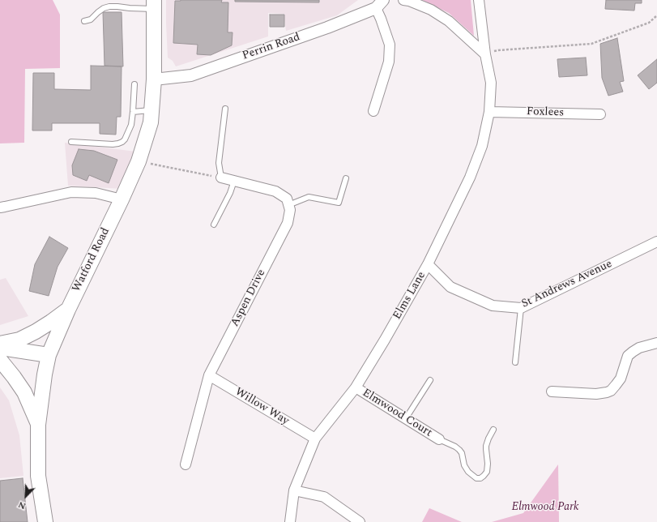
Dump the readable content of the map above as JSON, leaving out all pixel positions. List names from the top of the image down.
{
  "streets": {
    "main road": ["Watford Road"],
    "street": [
      "Perrin Road",
      "Foxlees",
      "St Andrews Avenue",
      "Elms Lane",
      "Aspen Drive",
      "Willow Way",
      "Elmwood Court"
    ]
  },
  "crossings": [
    ["Perrin Road", "Watford Road"],
    ["Foxlees", "Elms Lane"],
    ["St Andrews Avenue", "Elms Lane"],
    ["Elms Lane", "Willow Way"],
    ["Elms Lane", "Elmwood Court"],
    ["Aspen Drive", "Willow Way"]
  ],
  "parks": ["Elmwood Park"],
  "north": "bottom left"
}
